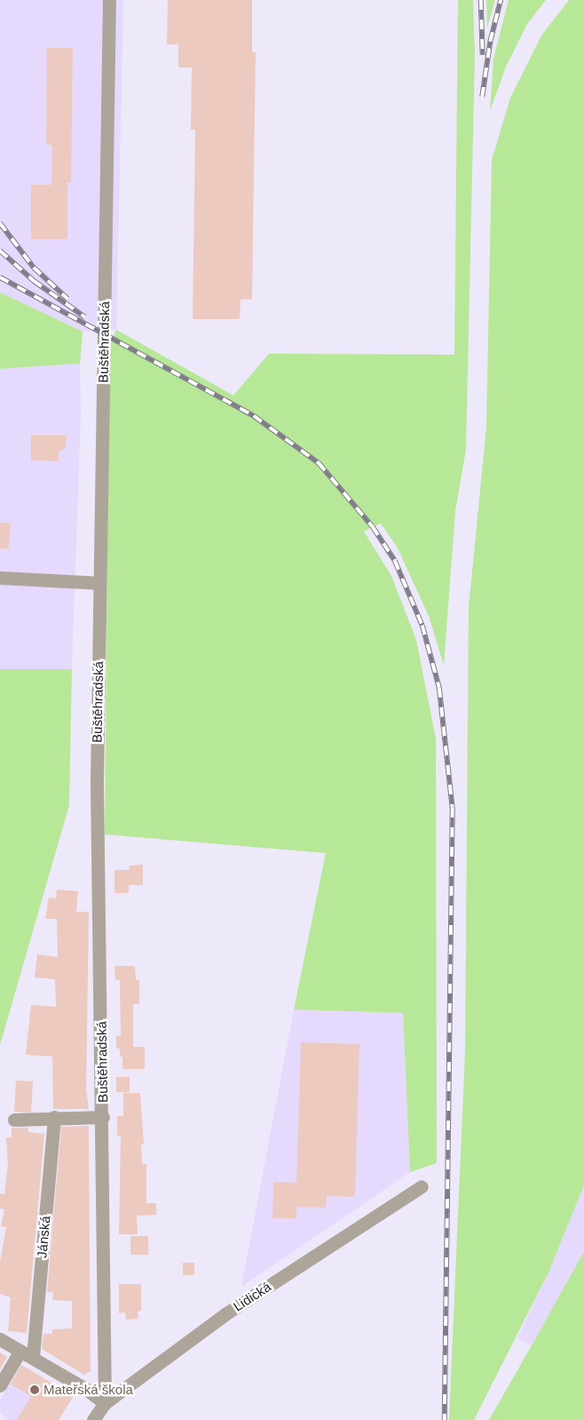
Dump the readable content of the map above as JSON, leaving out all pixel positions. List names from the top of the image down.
{
  "streets": {
    "street": ["Buštěhradská", "Jánská", "Lidická"]
  },
  "crossings": [
    ["Buštěhradská", "Lidická"]
  ],
  "places": ["Mateřská škola"]
}
